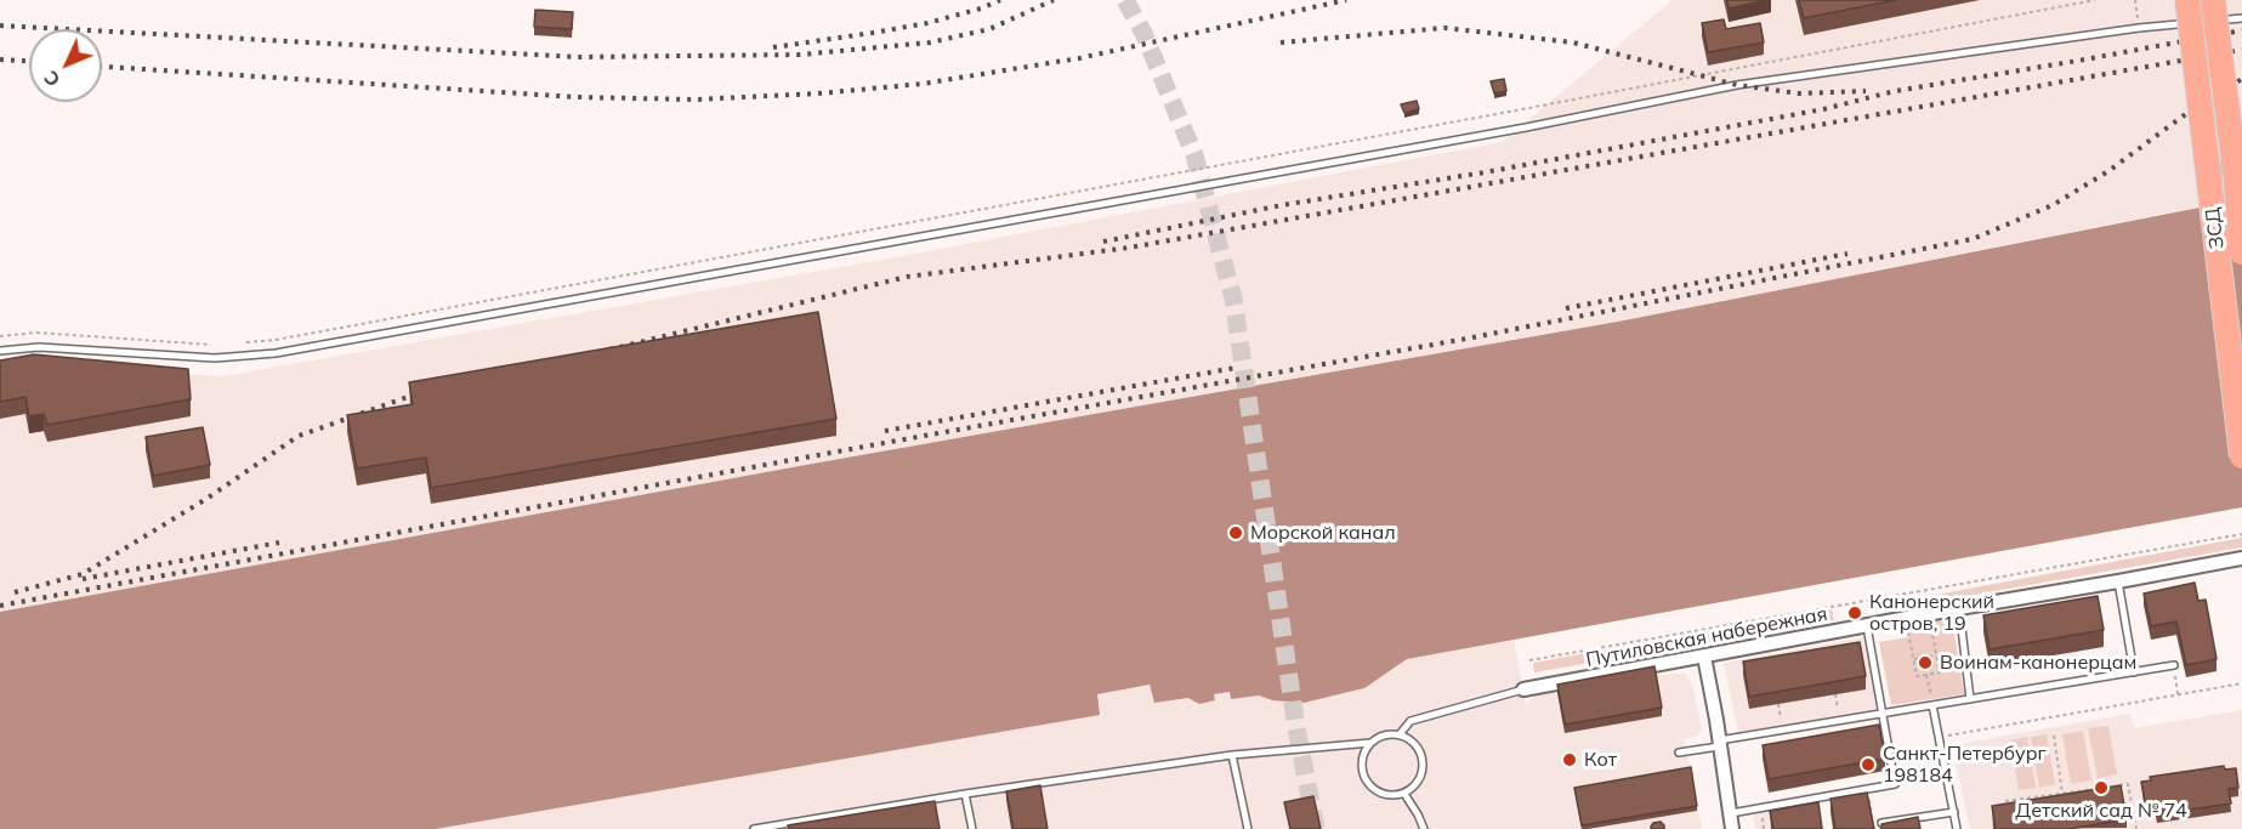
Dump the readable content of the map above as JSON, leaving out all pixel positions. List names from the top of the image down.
{
  "streets": {
    "highway": ["ЗСД"],
    "street": ["Путиловская набережная"]
  },
  "places": [
    "Морской канал",
    "Канонерский остров, 19",
    "Воинам-канонерцам",
    "Кот",
    "Санкт-Петербург 198184",
    "Детский сад № 74"
  ],
  "north": "bottom left"
}
